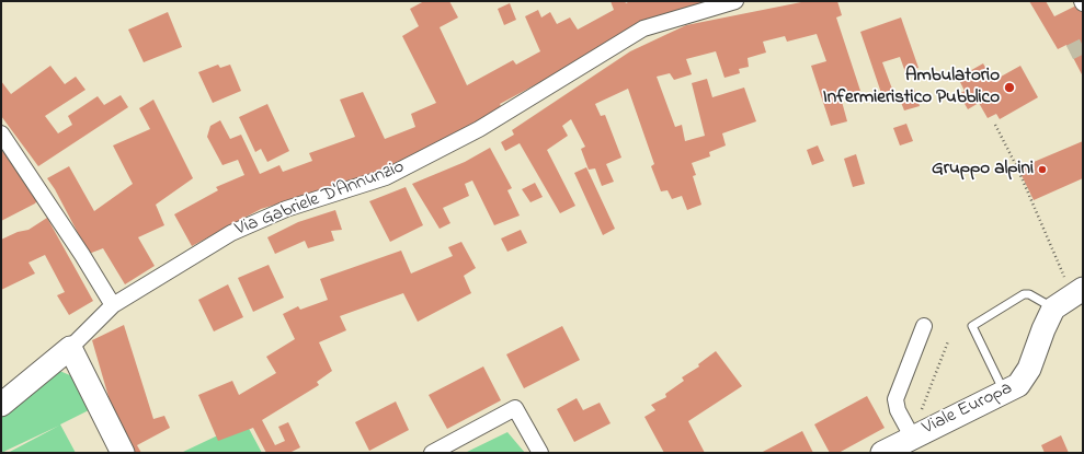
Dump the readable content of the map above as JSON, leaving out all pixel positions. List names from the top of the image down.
{
  "streets": {
    "main road": ["Via Gabriele D'Annunzio", "Viale Europa"]
  },
  "places": ["Ambulatorio Infermieristico Pubblico", "Gruppo alpini"]
}
